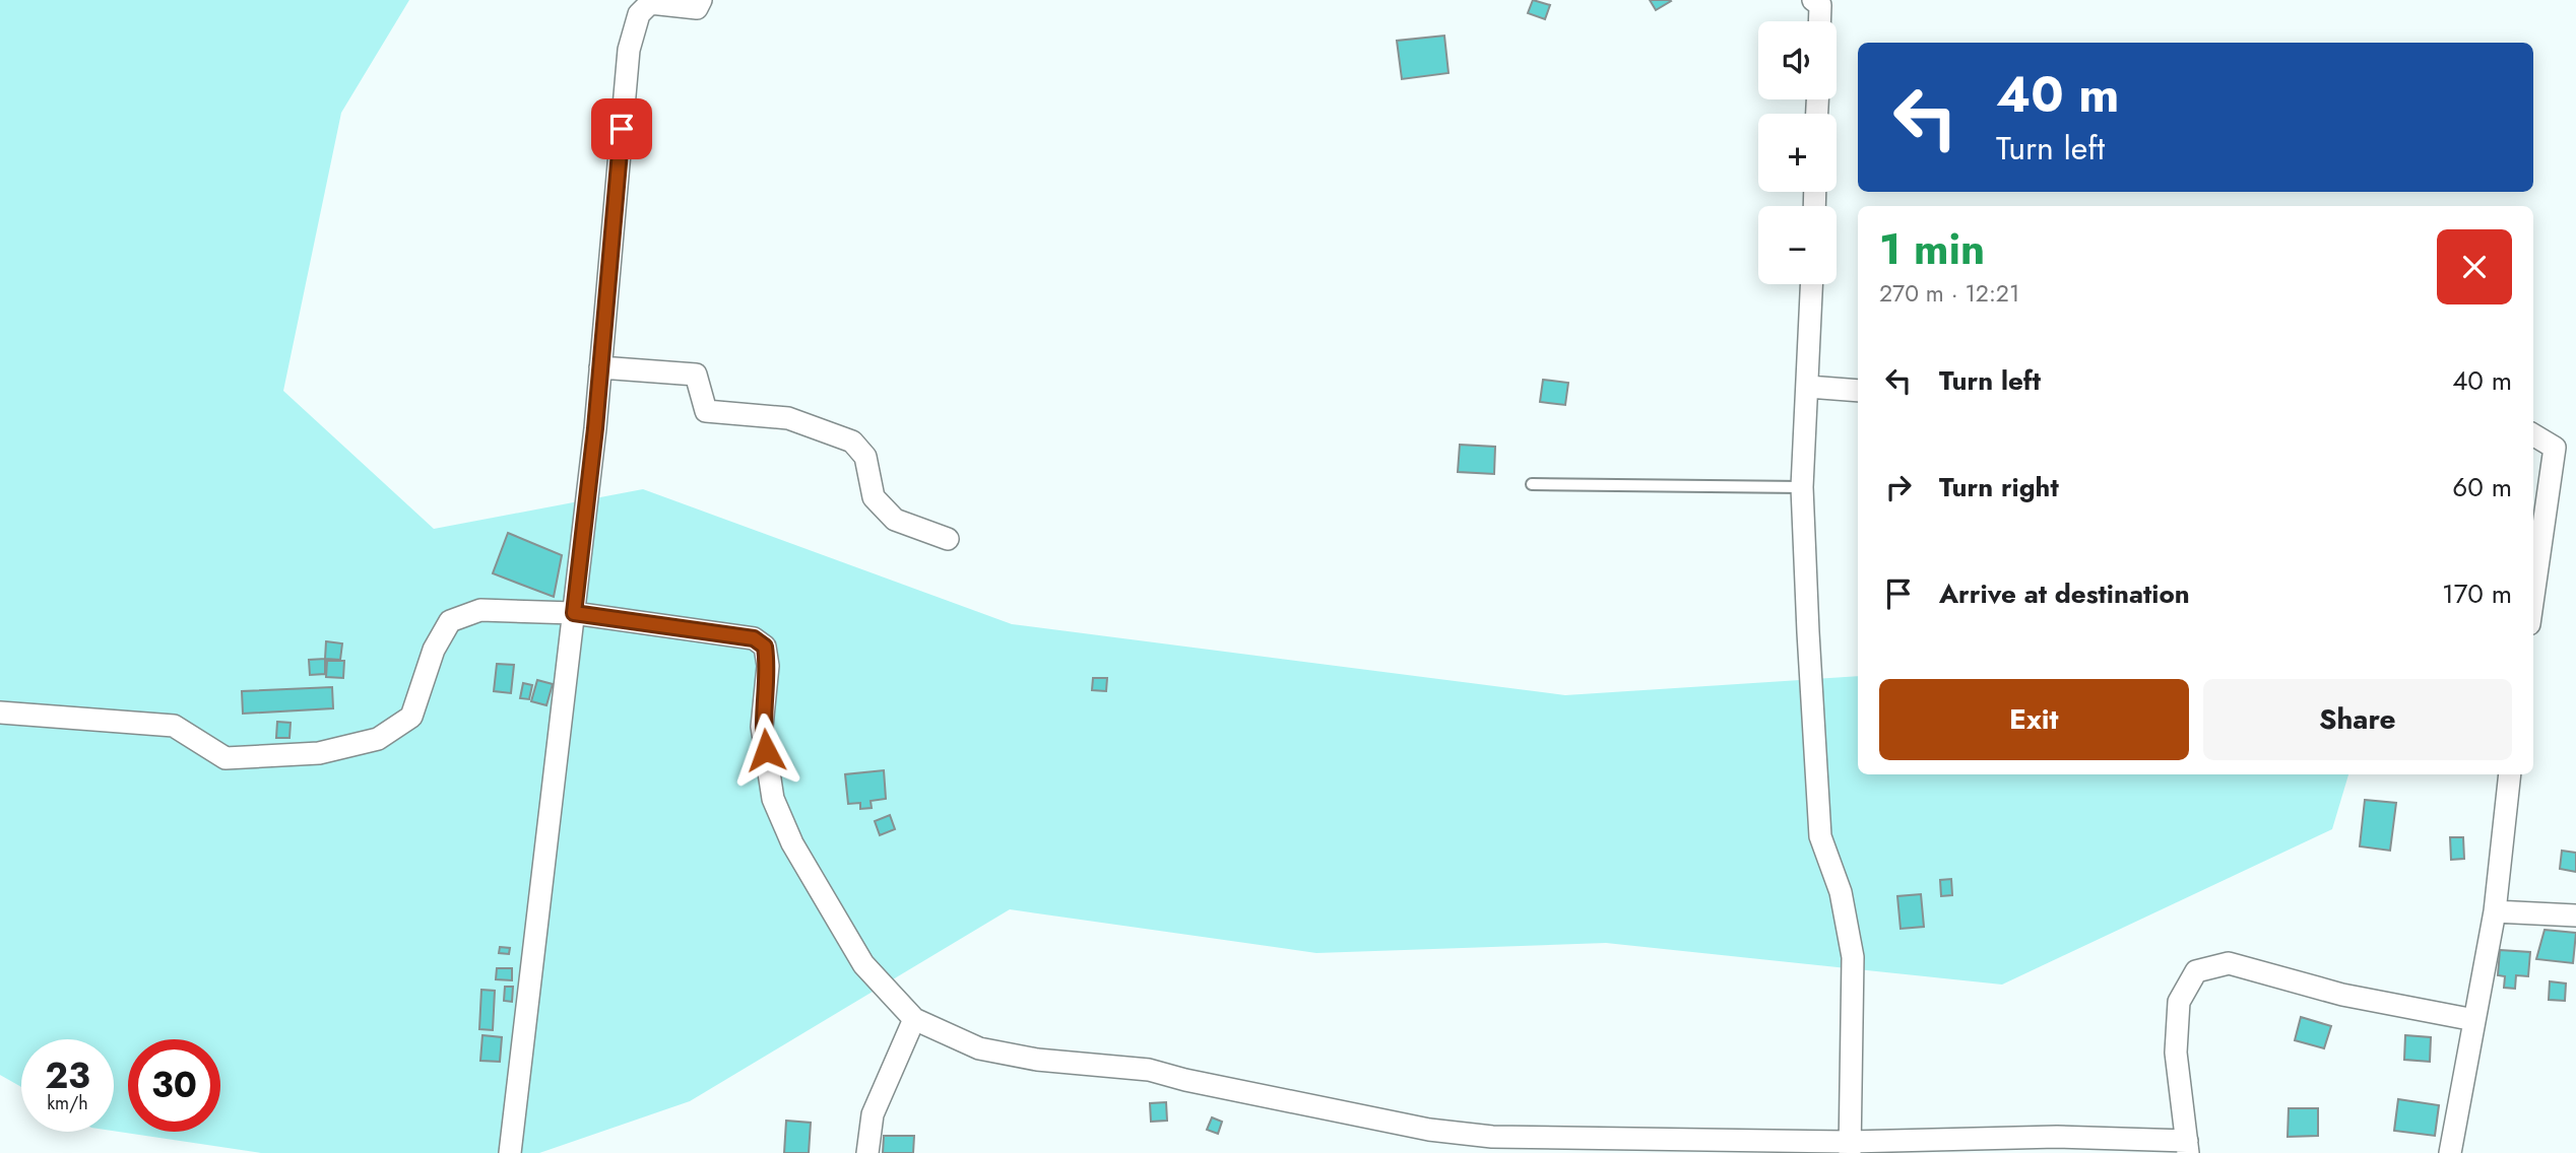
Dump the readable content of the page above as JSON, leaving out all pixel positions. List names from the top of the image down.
{
  "page": {
    "map_buttons": ["+", "−"],
    "turn": ["40 m", "Turn left"],
    "heading": ["1 min", "270 m · 12:21"],
    "list": [
      {
        "name": "Turn left",
        "value": "40 m"
      },
      {
        "name": "Turn right",
        "value": "60 m"
      },
      {
        "name": "Arrive at destination",
        "value": "170 m"
      }
    ],
    "buttons": ["Exit", "Share"],
    "speed": "23 km/h",
    "limit": "30"
  }
}
